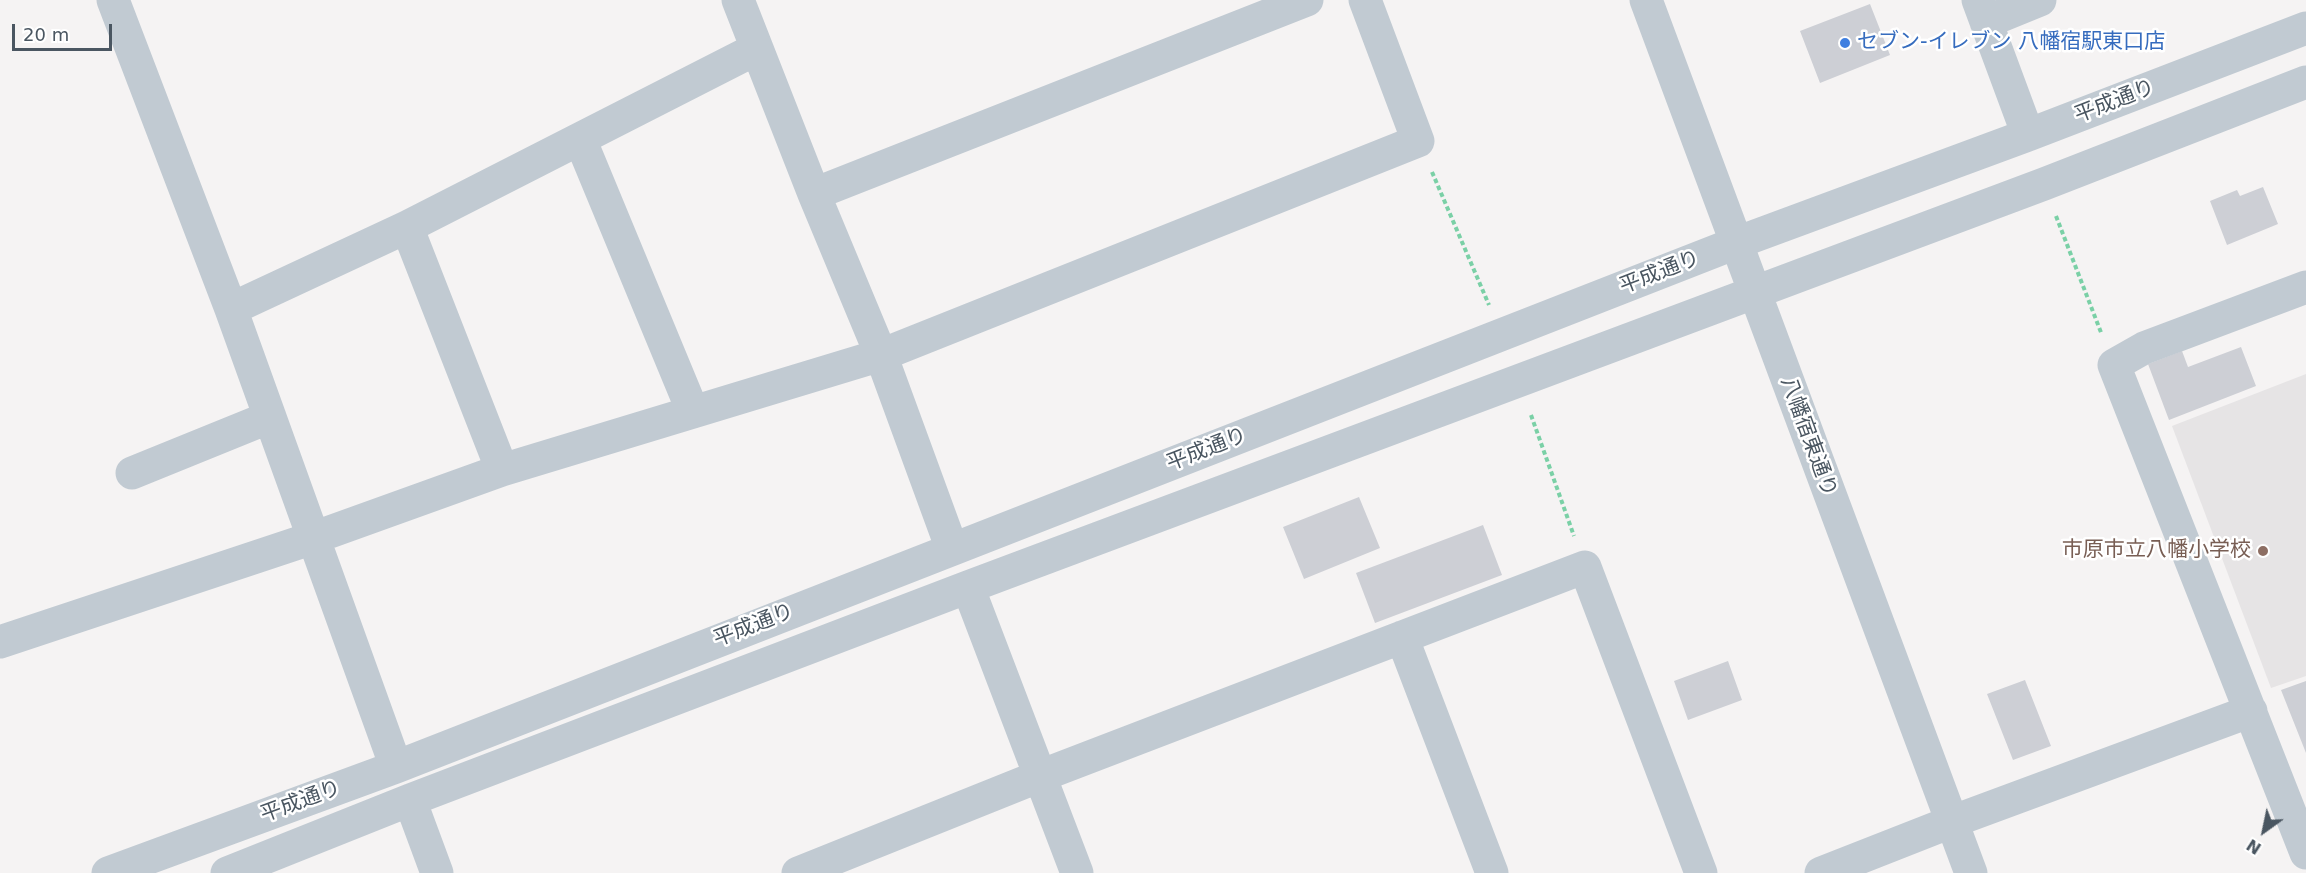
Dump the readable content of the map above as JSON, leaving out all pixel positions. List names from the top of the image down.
{
  "streets": {
    "street": ["平成通り", "八幡宿東通り"]
  },
  "crossings": [
    ["平成通り", "八幡宿東通り"]
  ],
  "places": ["セブン-イレブン 八幡宿駅東口店", "市原市立八幡小学校"],
  "scale_bar": "20 m",
  "north": "bottom left"
}
